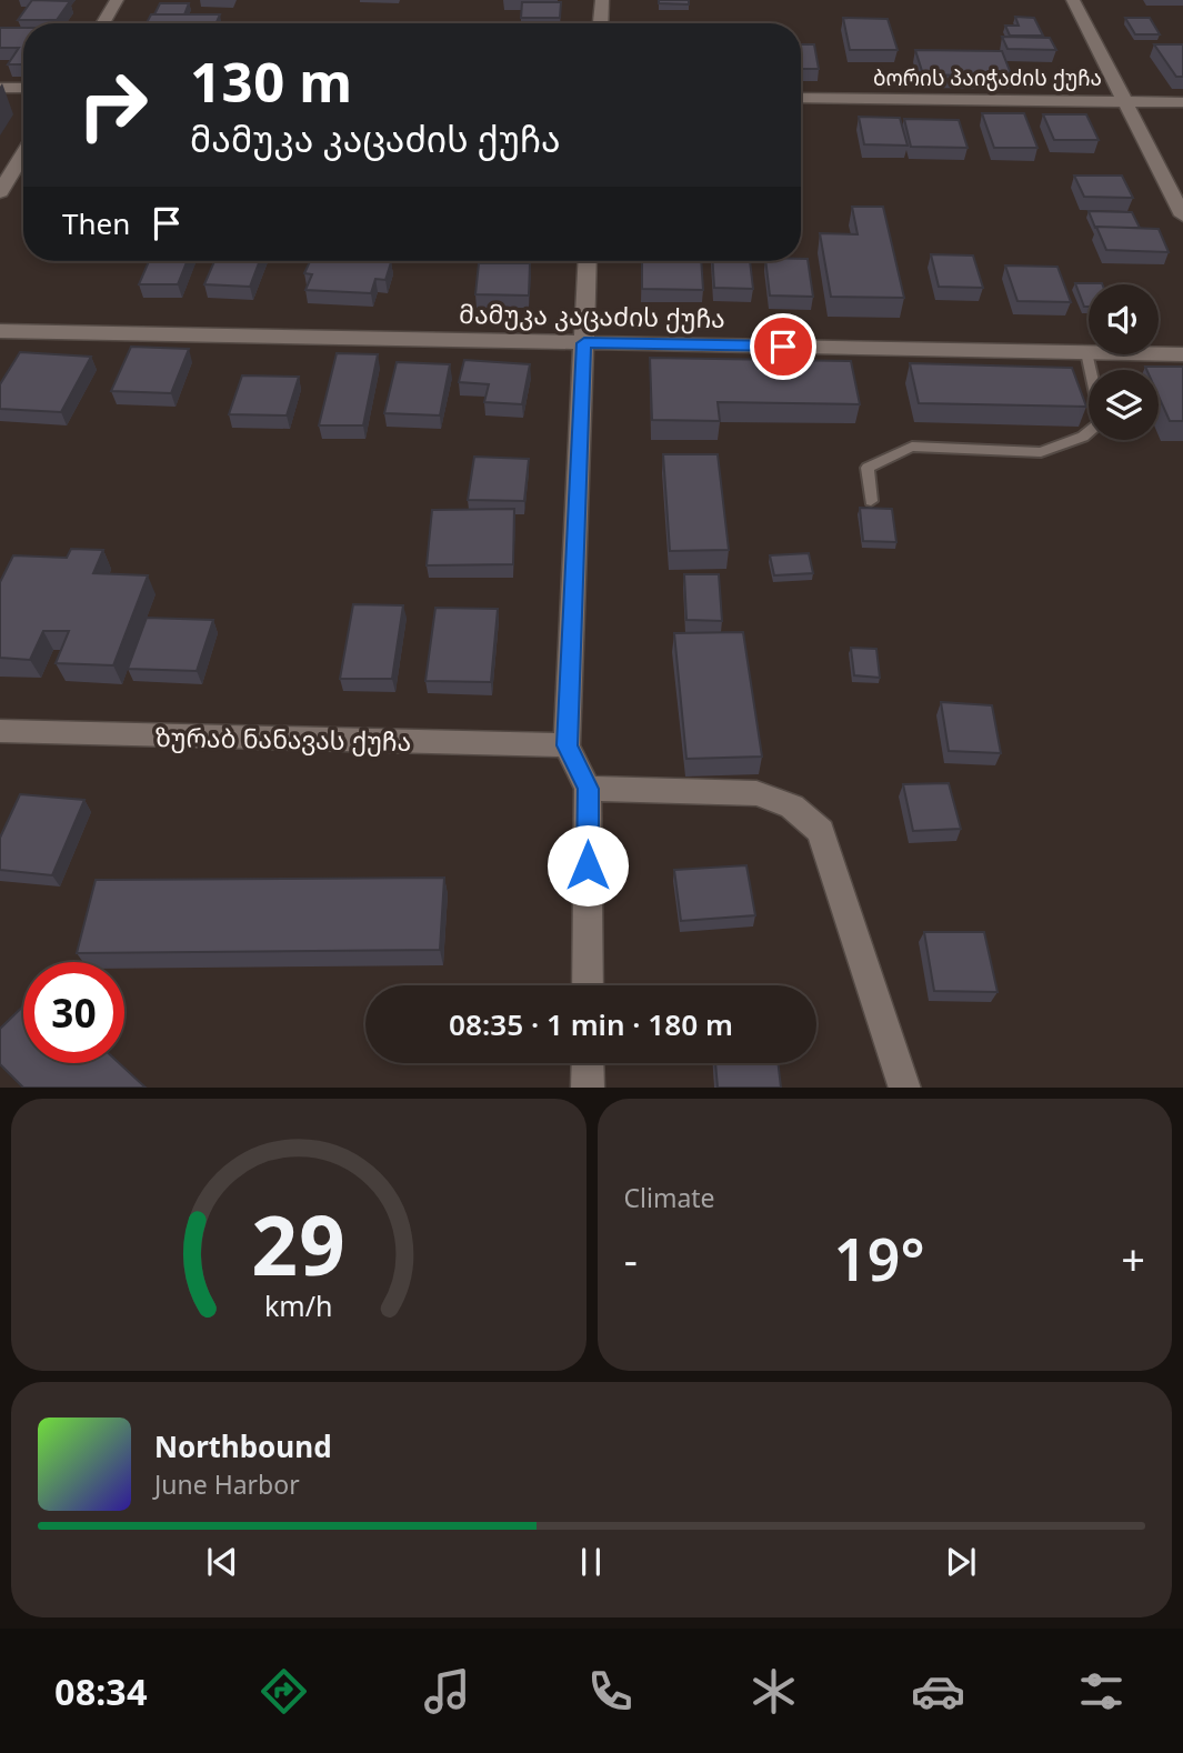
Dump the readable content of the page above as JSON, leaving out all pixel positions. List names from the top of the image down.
{
  "streets": {
    "street": ["ბორის პაიჭაძის ქუჩა", "მამუკა კაცაძის ქუჩა", "ზურაბ ნანავას ქუჩა"]
  },
  "page": {
    "turn": ["130 m", "მამუკა კაცაძის ქუჩა"],
    "then": "Then",
    "limit": "30",
    "trip": "08:35 · 1 min · 180 m",
    "tile": "Climate",
    "heat": ["−", "19°", "+"],
    "song": ["Northbound", "June Harbor"],
    "tabs": "08:34",
    "gauge": ["29", "km/h"]
  }
}
